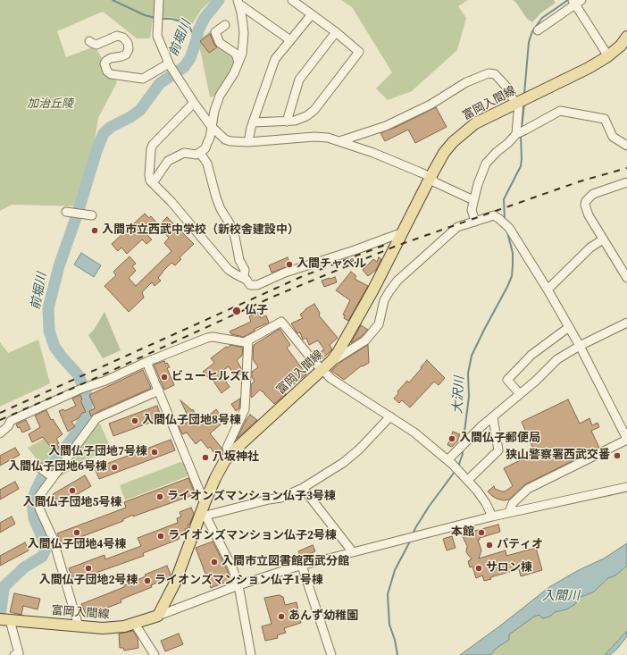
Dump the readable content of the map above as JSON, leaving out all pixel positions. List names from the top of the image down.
{
  "streets": {
    "main road": ["富岡入間線"]
  },
  "water": ["前堀川", "大沢川", "入間川"],
  "parks": ["加治丘陵"],
  "places": [
    "入間市立西武中学校（新校舎建設中）",
    "入間チャペル",
    "仏子",
    "ビューヒルズK",
    "入間仏子団地8号棟",
    "入間仏子郵便局",
    "入間仏子団地7号棟",
    "狭山警察署西武交番",
    "八坂神社",
    "入間仏子団地6号棟",
    "入間仏子団地5号棟",
    "ライオンズマンション仏子3号棟",
    "入間仏子団地4号棟",
    "本館",
    "ライオンズマンション仏子2号棟",
    "パティオ",
    "入間市立図書館西武分館",
    "入間仏子団地2号棟",
    "サロン棟",
    "ライオンズマンション仏子1号棟",
    "あんず幼稚園"
  ]
}
